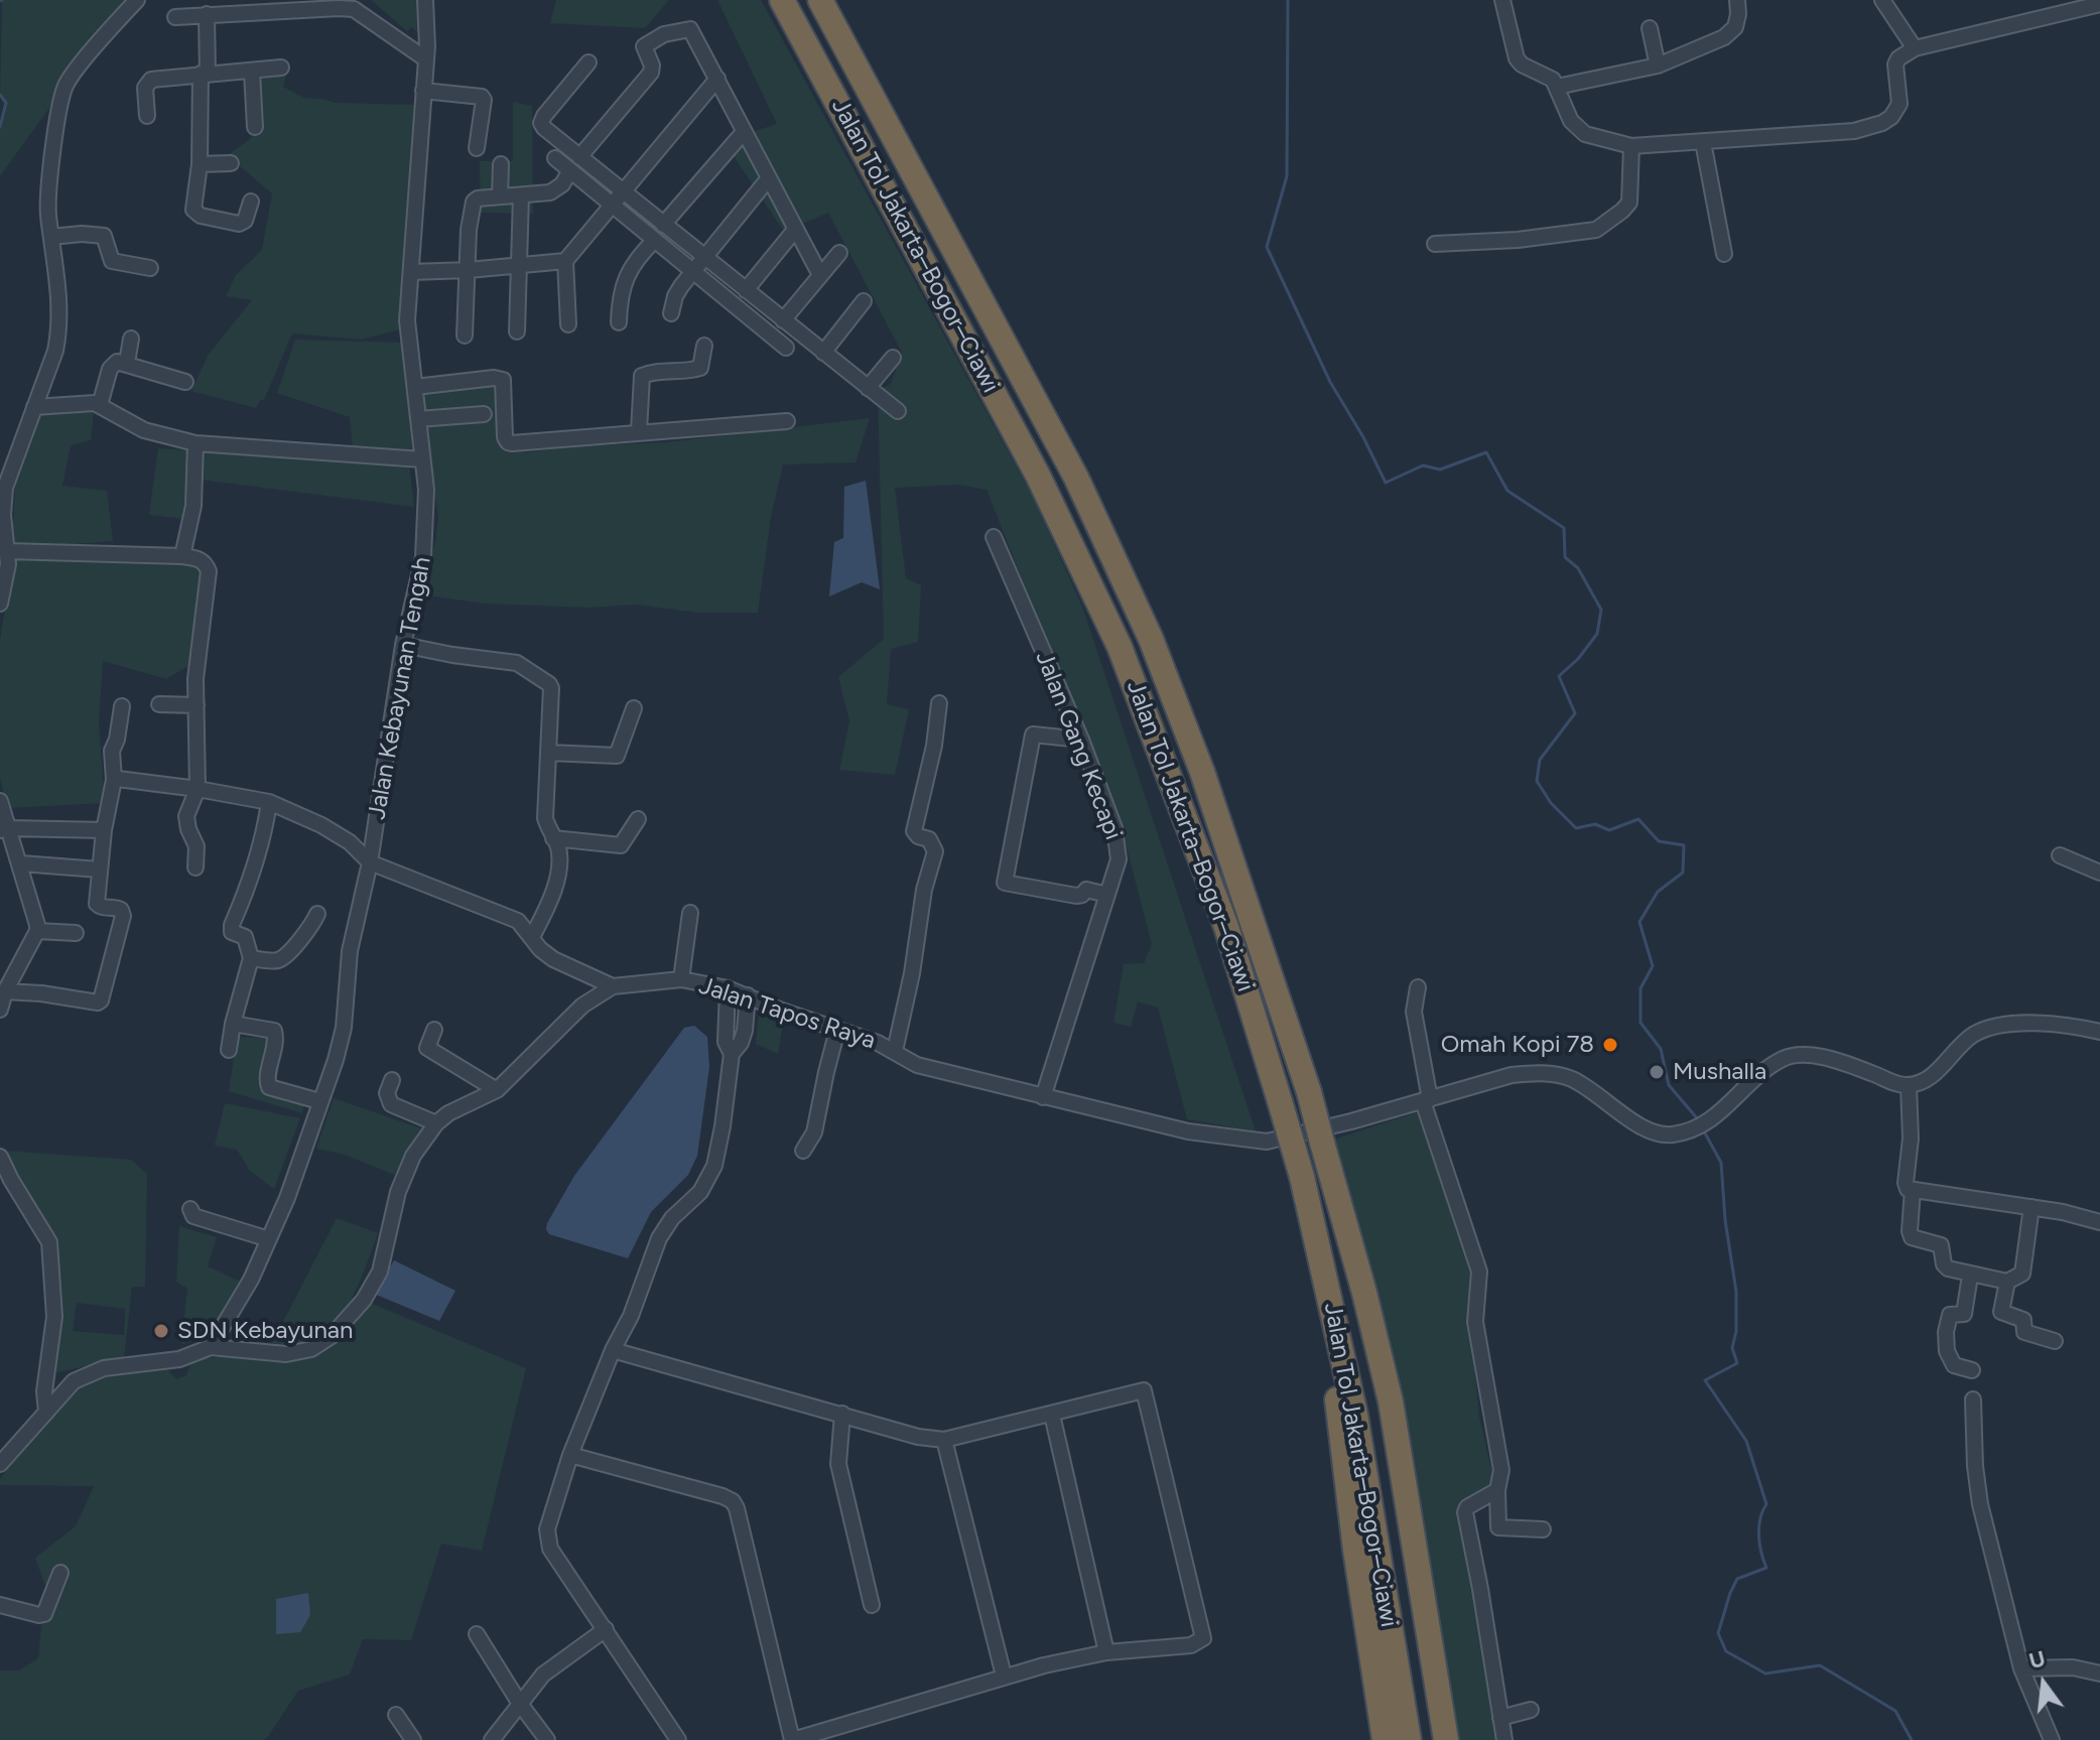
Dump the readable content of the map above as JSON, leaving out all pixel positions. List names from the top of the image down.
{
  "streets": {
    "highway": ["Jalan Tol Jakarta–Bogor–Ciawi"],
    "street": ["Jalan Kebayunan Tengah", "Jalan Gang Kecapi", "Jalan Tapos Raya"]
  },
  "crossings": [
    ["Jalan Kebayunan Tengah", "Jalan Tapos Raya"],
    ["Jalan Gang Kecapi", "Jalan Tapos Raya"]
  ],
  "places": ["Omah Kopi 78", "Mushalla", "SDN Kebayunan"],
  "north": "top"
}
